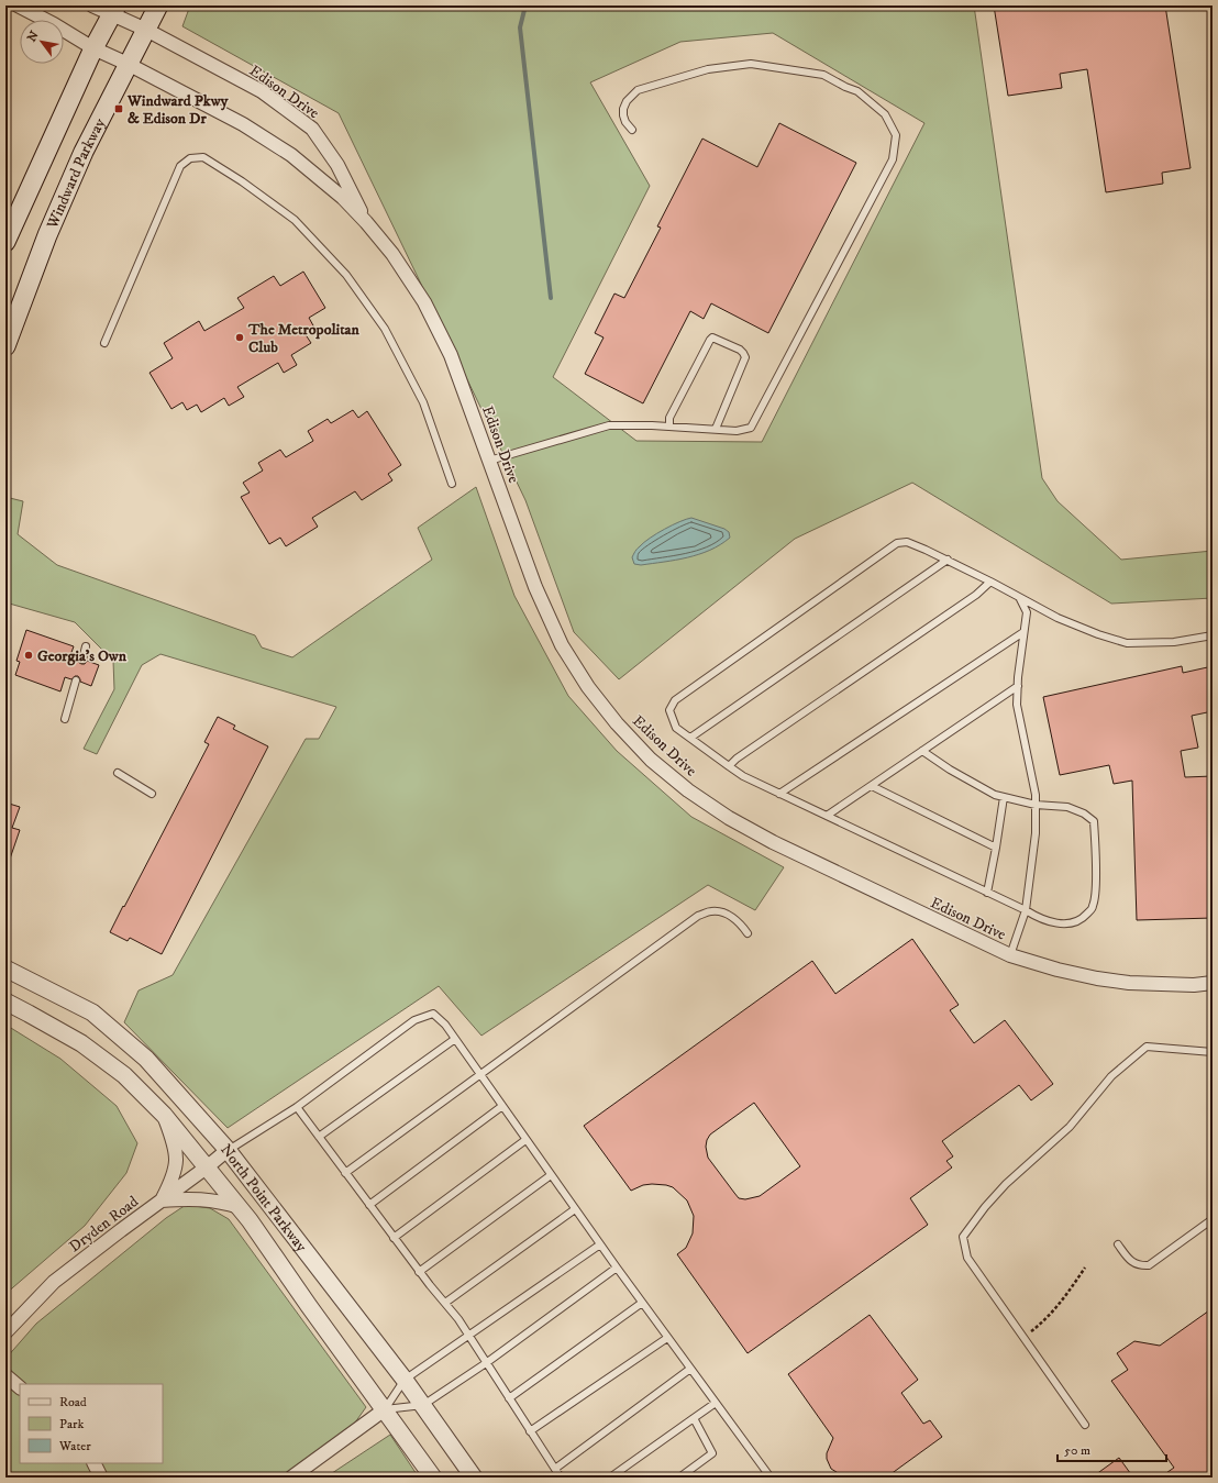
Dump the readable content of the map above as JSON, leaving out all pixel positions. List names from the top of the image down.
{
  "streets": {
    "main road": ["Windward Parkway"],
    "street": ["Edison Drive", "North Point Parkway", "Dryden Road"]
  },
  "crossings": [
    ["Edison Drive", "Windward Parkway"],
    ["North Point Parkway", "Dryden Road"]
  ],
  "places": {
    "transit": ["Windward Pkwy & Edison Dr"],
    "other": ["The Metropolitan Club", "Georgia's Own"]
  },
  "legend": ["Road", "Park", "Water"],
  "scale_bar": "50 m",
  "north": "top left"
}
